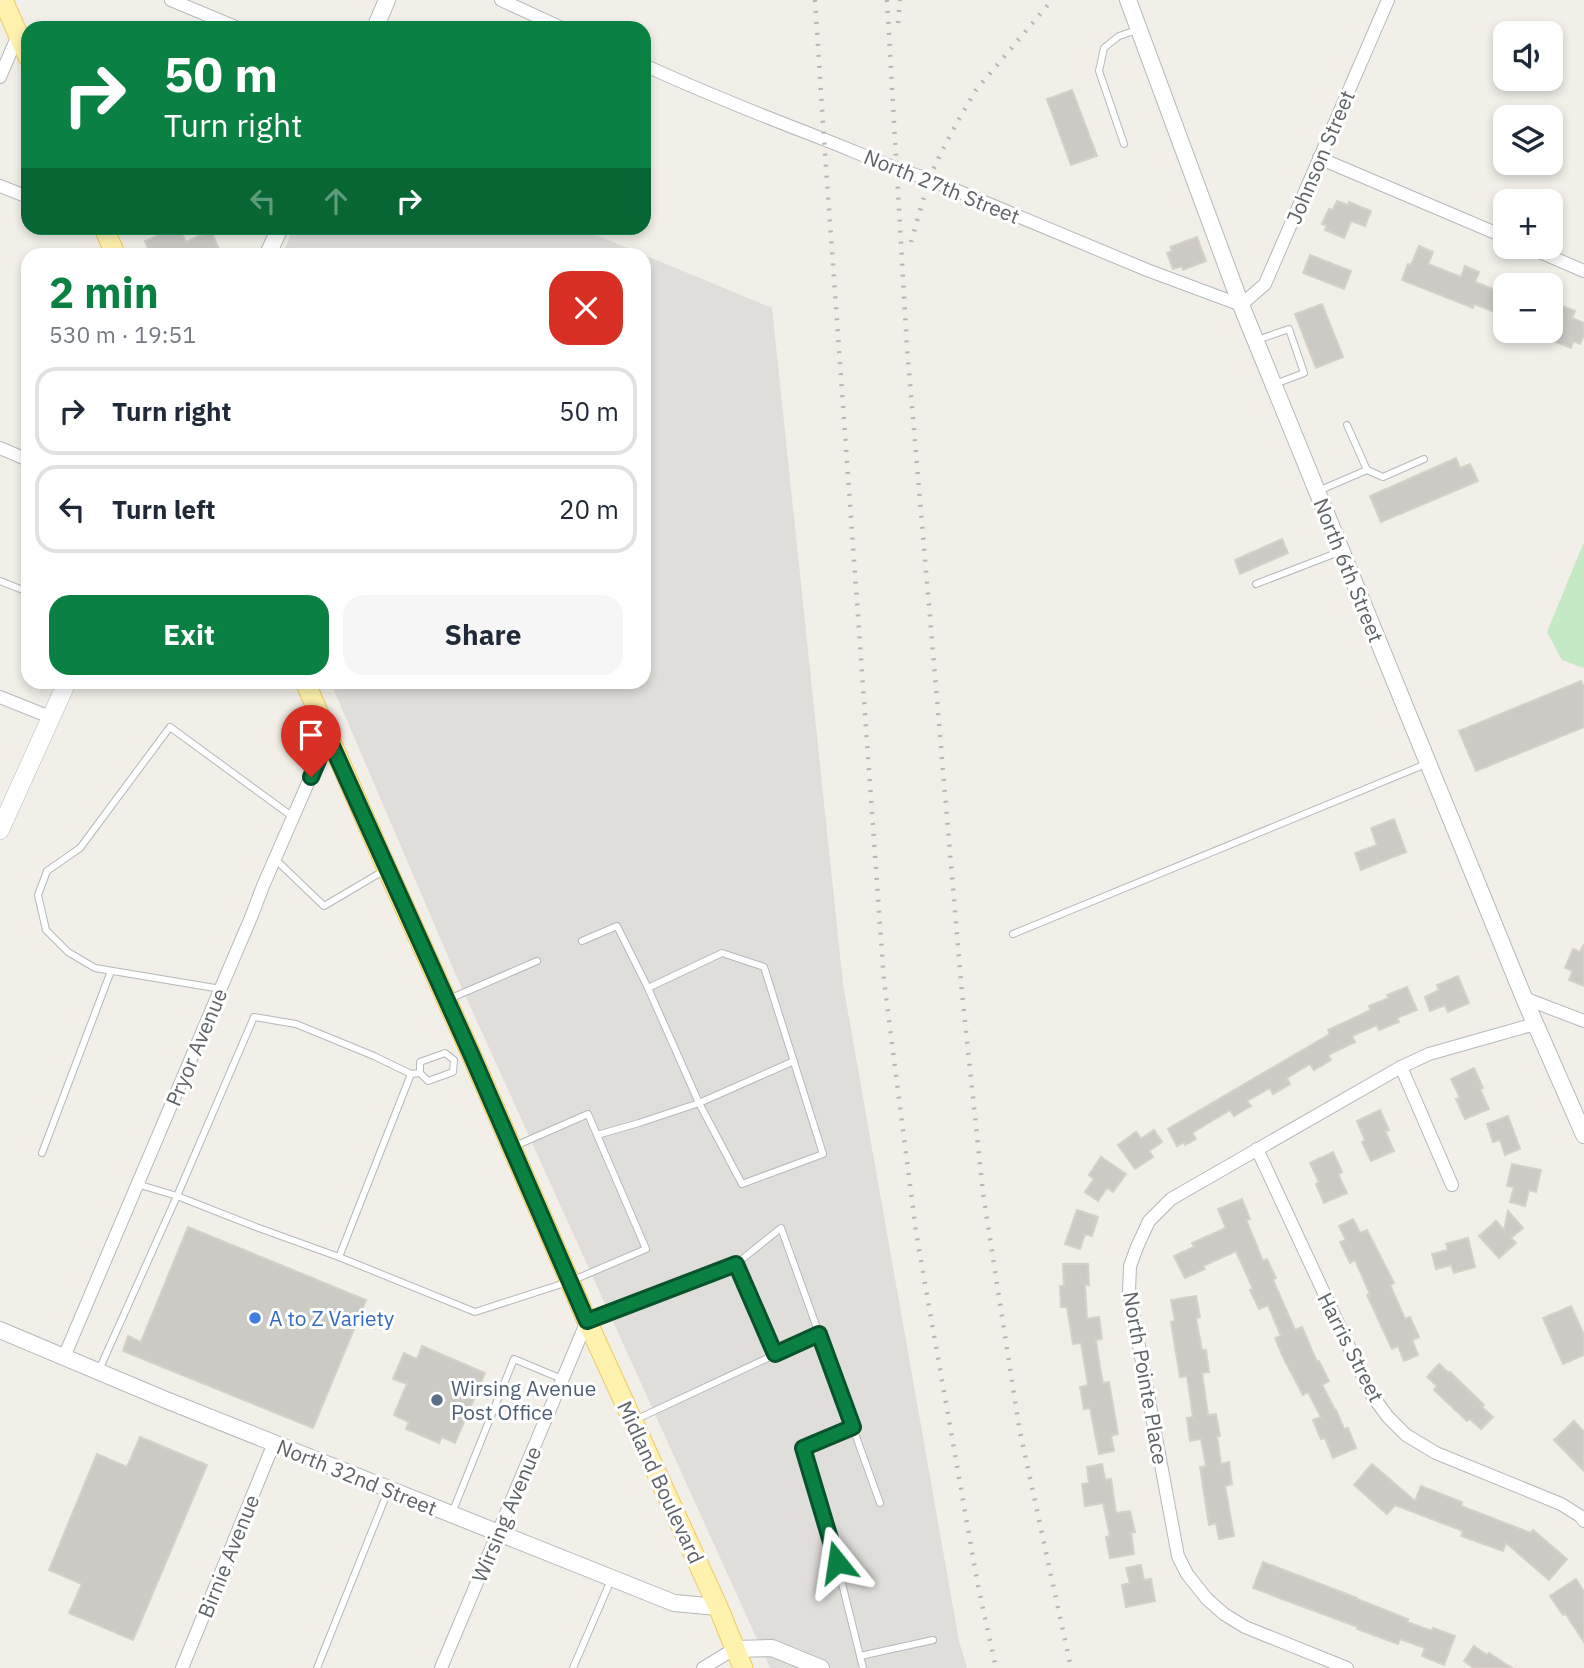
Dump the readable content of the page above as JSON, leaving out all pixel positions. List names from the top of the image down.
{
  "streets": {
    "main road": ["Midland Boulevard"],
    "street": [
      "Johnson Street",
      "North 27th Street",
      "North 6th Street",
      "Pryor Avenue",
      "Harris Street",
      "North Pointe Place",
      "North 32nd Street",
      "Wirsing Avenue",
      "Birnie Avenue"
    ]
  },
  "crossings": [
    ["Johnson Street", "North 27th Street"],
    ["Johnson Street", "North 6th Street"],
    ["North 27th Street", "North 6th Street"],
    ["North 6th Street", "North Pointe Place"],
    ["Pryor Avenue", "North 32nd Street"],
    ["Pryor Avenue", "Midland Boulevard"],
    ["Harris Street", "North Pointe Place"],
    ["North 32nd Street", "Midland Boulevard"],
    ["North 32nd Street", "Wirsing Avenue"],
    ["North 32nd Street", "Birnie Avenue"],
    ["Midland Boulevard", "Wirsing Avenue"]
  ],
  "places": ["A to Z Variety", "Wirsing Avenue Post Office"],
  "page": {
    "map_buttons": ["+", "−"],
    "turn": ["50 m", "Turn right"],
    "heading": ["2 min", "530 m · 19:51"],
    "list": [
      {
        "name": "Turn right",
        "value": "50 m"
      },
      {
        "name": "Turn left",
        "value": "20 m"
      }
    ],
    "buttons": ["Exit", "Share"]
  }
}
